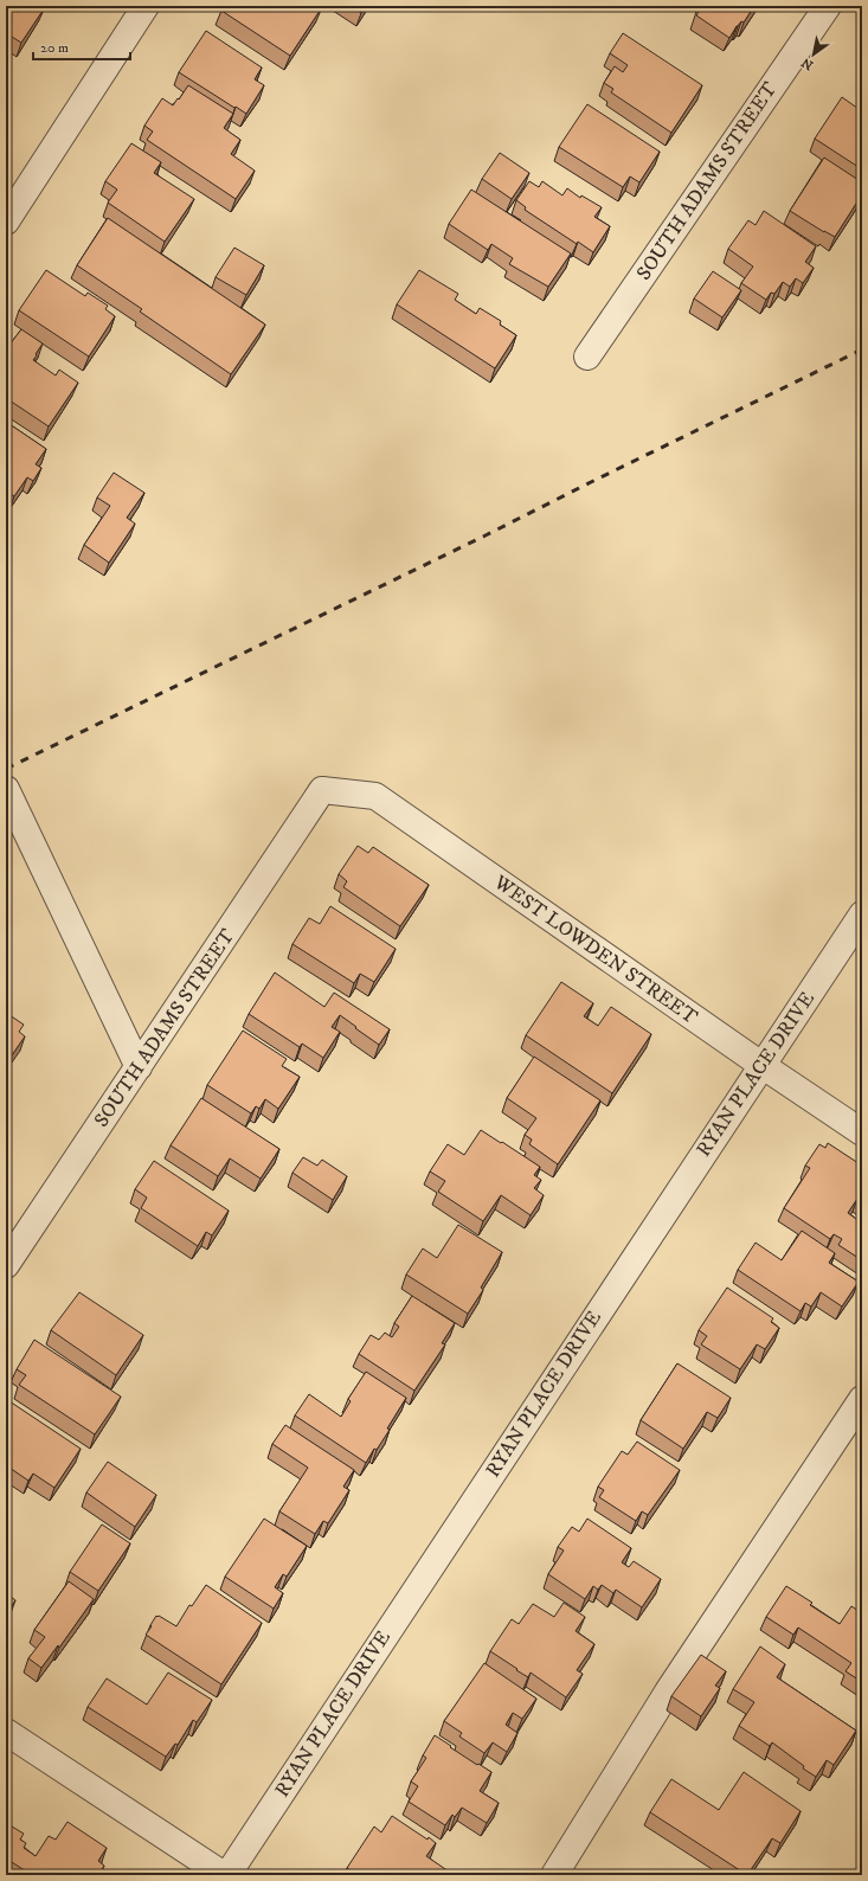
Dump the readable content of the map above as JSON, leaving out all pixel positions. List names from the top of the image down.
{
  "streets": {
    "street": ["SOUTH ADAMS STREET", "WEST LOWDEN STREET", "RYAN PLACE DRIVE"]
  },
  "crossings": [
    ["SOUTH ADAMS STREET", "WEST LOWDEN STREET"],
    ["WEST LOWDEN STREET", "RYAN PLACE DRIVE"]
  ],
  "scale_bar": "20 m",
  "north": "bottom left"
}
